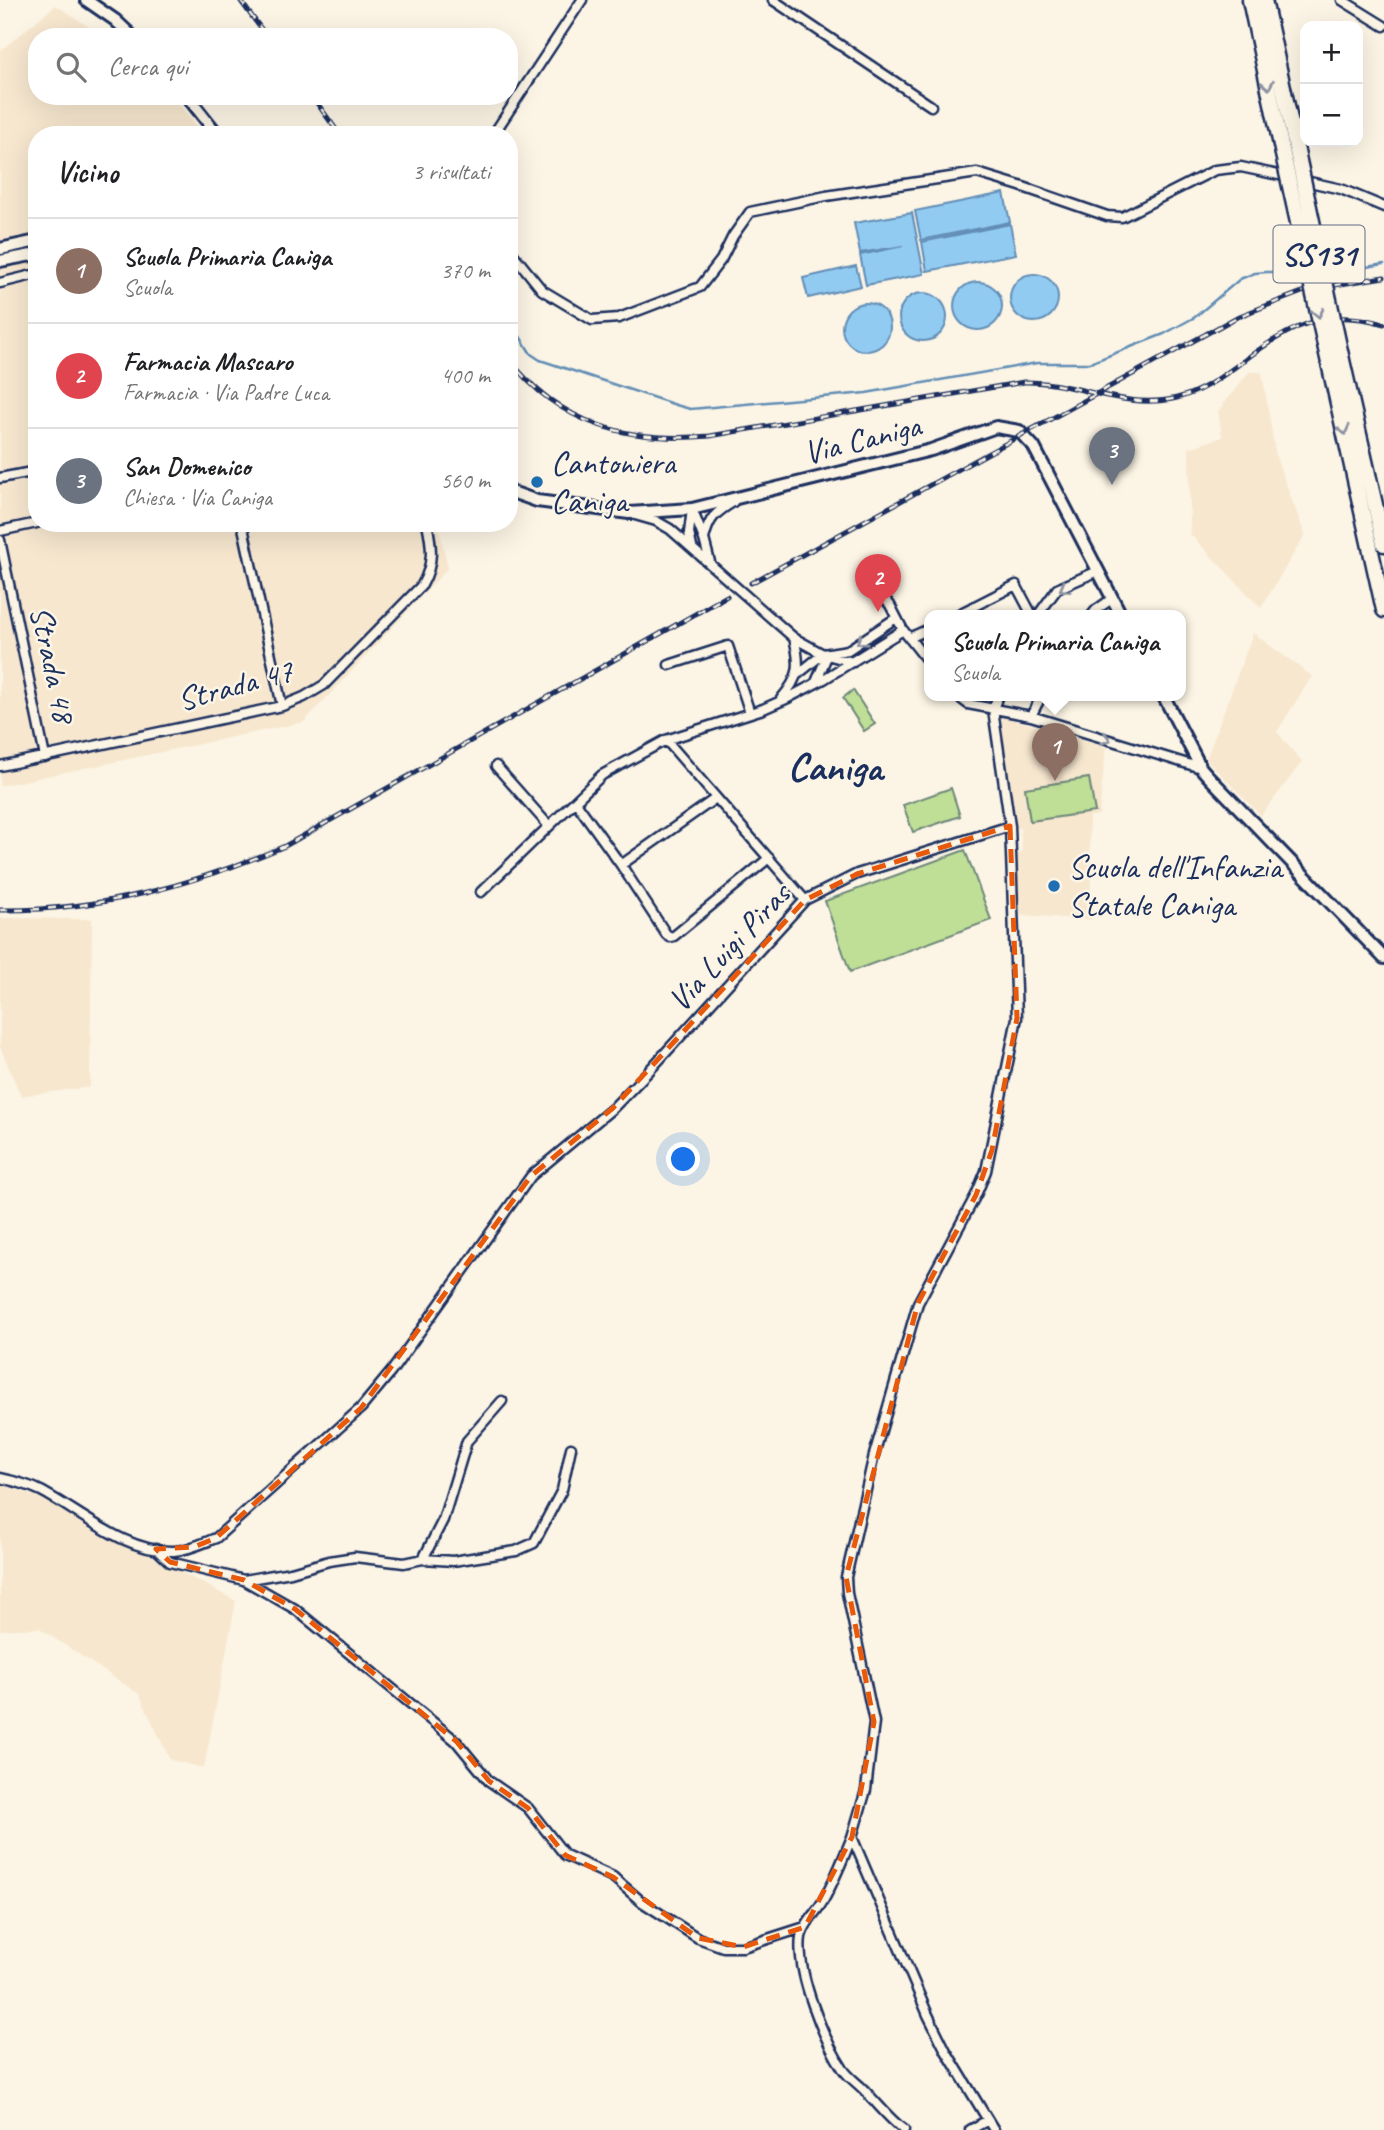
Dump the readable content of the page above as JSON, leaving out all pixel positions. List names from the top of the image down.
{
  "streets": {
    "highway": ["SS131"],
    "street": [
      "Via Caniga",
      "Strada 48",
      "Strada 47",
      "Via Luigi Piras"
    ]
  },
  "crossings": [
    ["Strada 48", "Strada 47"]
  ],
  "districts": ["Caniga"],
  "places": ["Cantoniera Caniga", "Scuola dell'Infanzia Statale Caniga"],
  "page": {
    "map_buttons": ["+", "−"],
    "search": "Cerca qui",
    "heading": ["Vicino", "3 risultati"],
    "list": [
      {
        "mark": "1",
        "name": "Scuola Primaria Caniga",
        "note": "Scuola",
        "value": "370 m"
      },
      {
        "mark": "2",
        "name": "Farmacia Mascaro",
        "note": "Farmacia · Via Padre Luca",
        "value": "400 m"
      },
      {
        "mark": "3",
        "name": "San Domenico",
        "note": "Chiesa · Via Caniga",
        "value": "560 m"
      }
    ],
    "pins": ["3", "2", "1"],
    "popup": ["Scuola Primaria Caniga", "Scuola"]
  }
}
